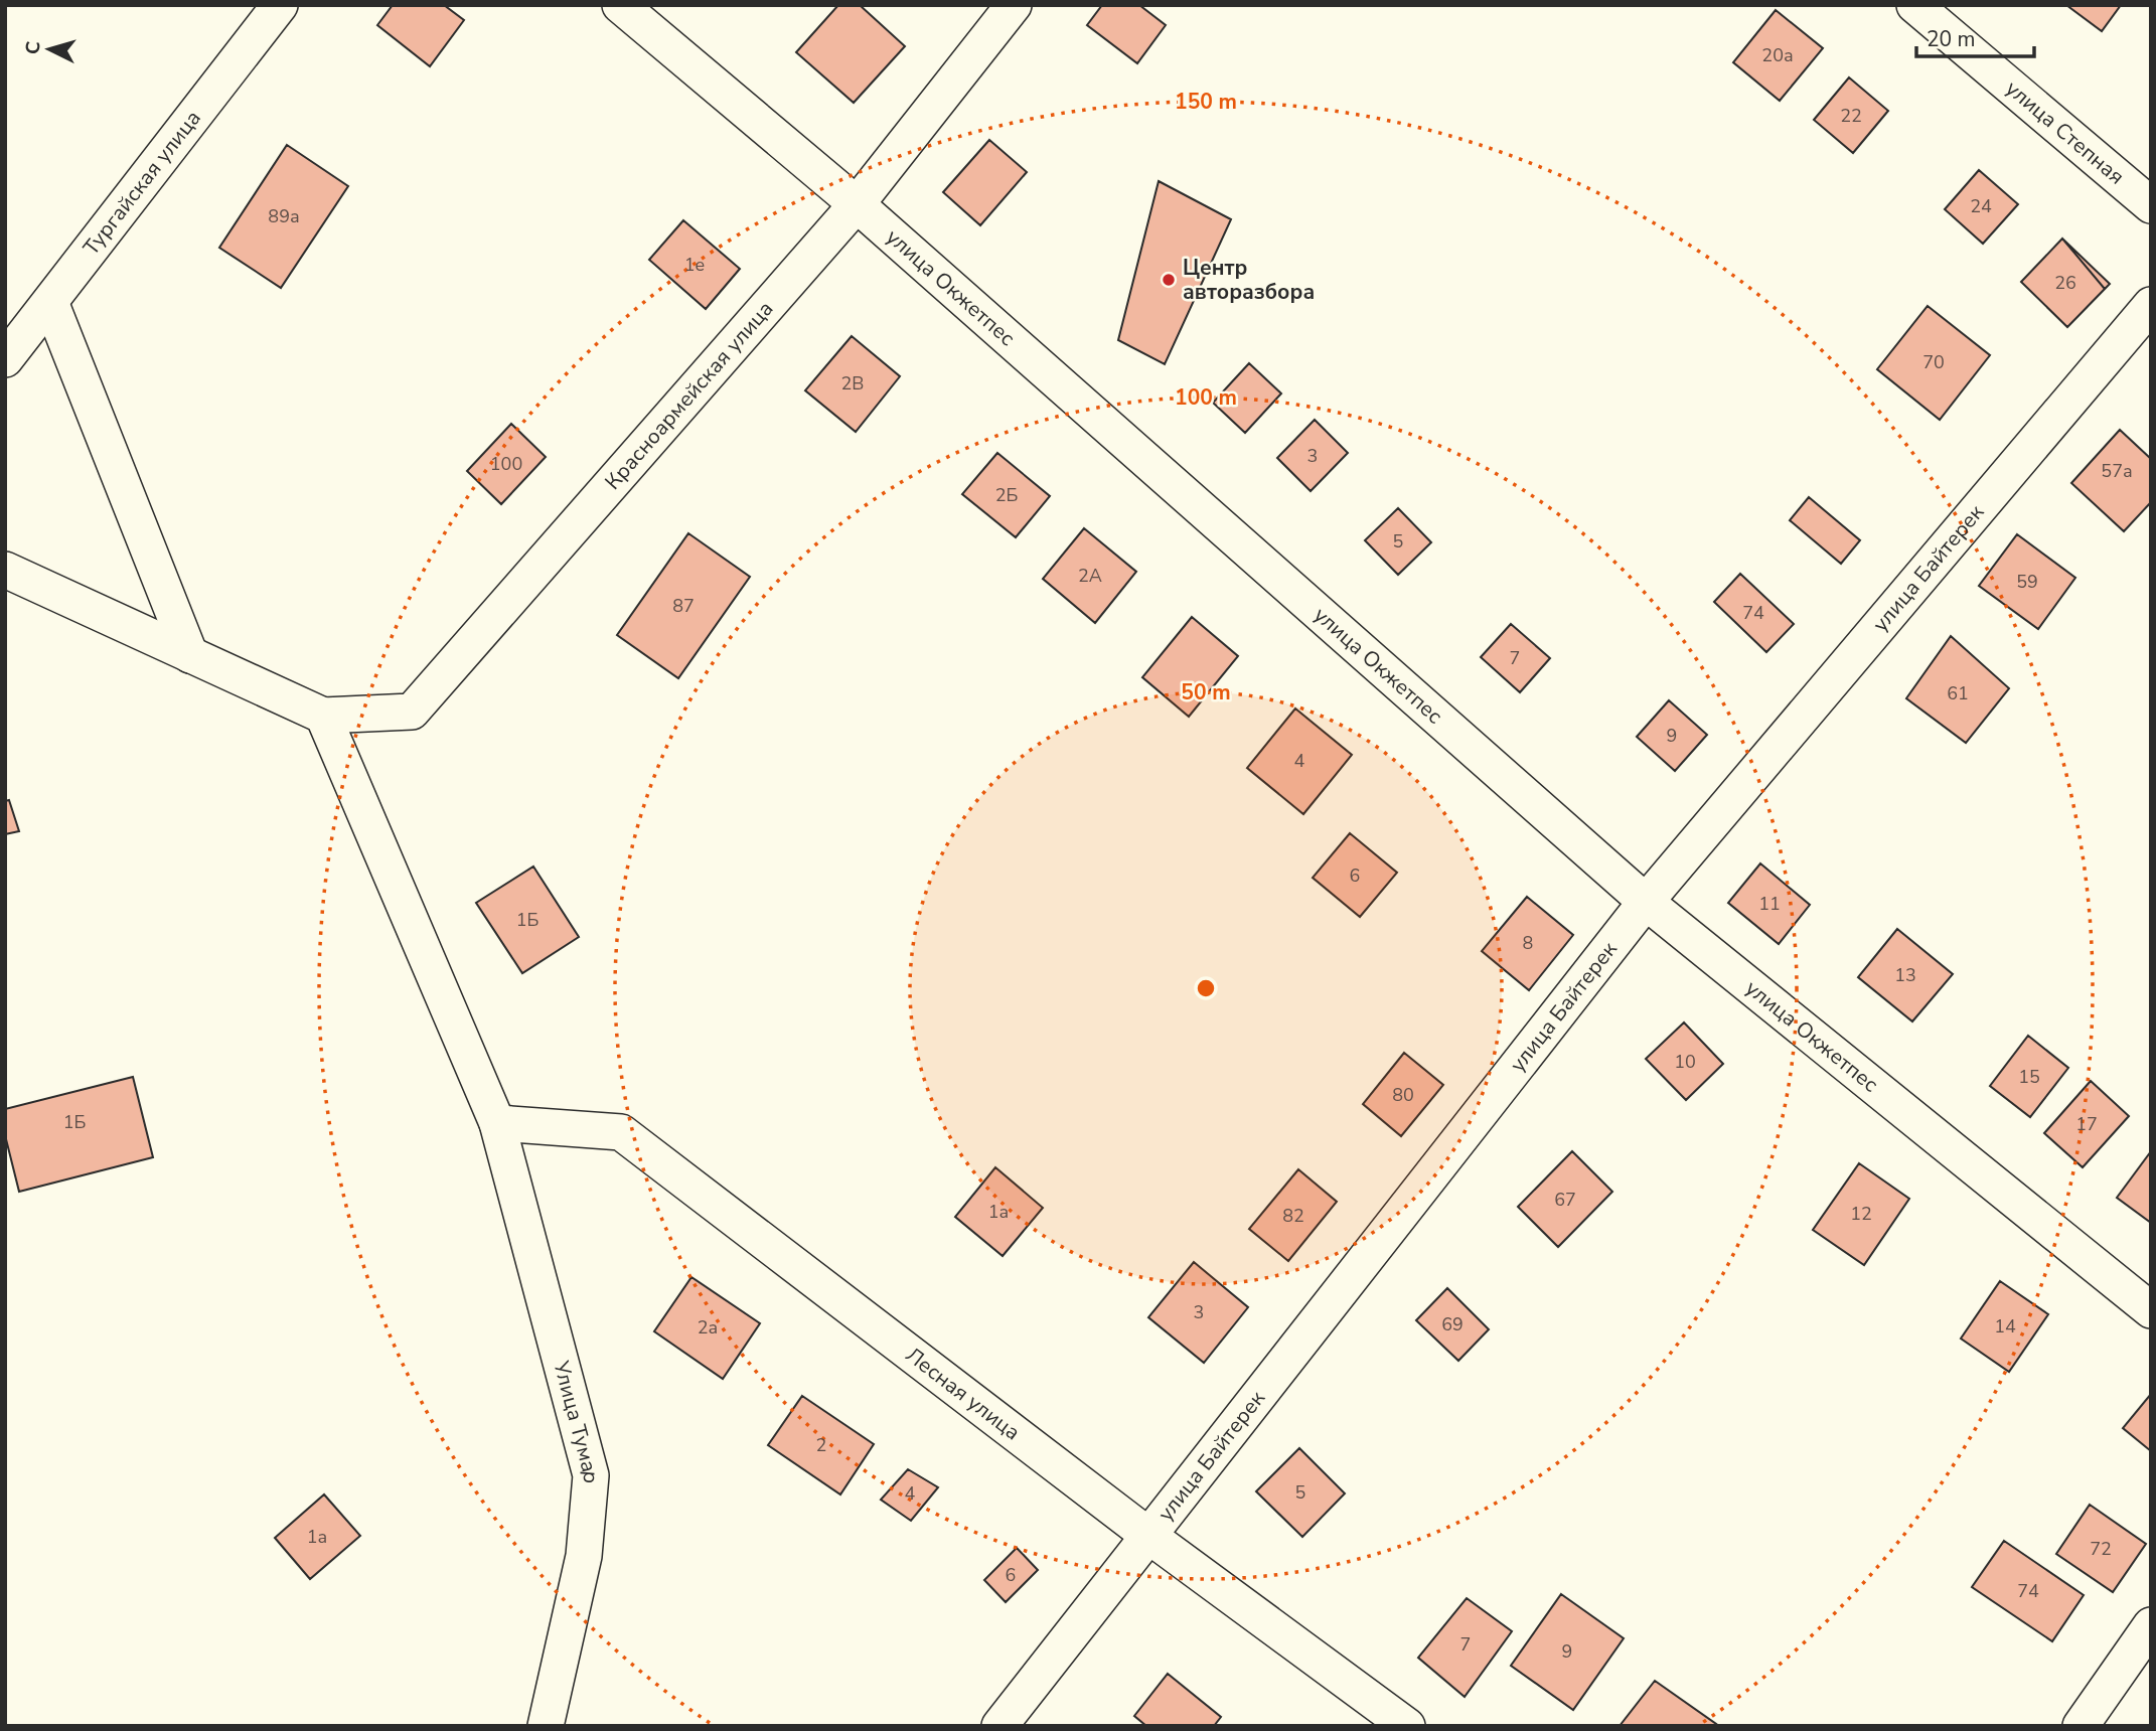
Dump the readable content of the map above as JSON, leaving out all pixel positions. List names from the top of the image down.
{
  "streets": {
    "street": [
      "улица Степная",
      "Тургайская улица",
      "улица Окжетпес",
      "Красноармейская улица",
      "улица Байтерек",
      "Лесная улица",
      "Улица Тумар"
    ]
  },
  "crossings": [
    ["улица Окжетпес", "Красноармейская улица"],
    ["улица Окжетпес", "улица Байтерек"],
    ["Красноармейская улица", "Улица Тумар"],
    ["улица Байтерек", "Лесная улица"],
    ["Лесная улица", "Улица Тумар"]
  ],
  "places": ["Центр авторазбора"],
  "house_numbers": [
    "20а",
    "22",
    "24",
    "89а",
    "1e",
    "26",
    "70",
    "2В",
    "3",
    "100",
    "57а",
    "2Б",
    "5",
    "2А",
    "59",
    "87",
    "74",
    "7",
    "61",
    "9",
    "4",
    "6",
    "11",
    "1Б",
    "8",
    "13",
    "10",
    "15",
    "80",
    "1Б",
    "17",
    "67",
    "1а",
    "12",
    "82",
    "3",
    "69",
    "14",
    "2а",
    "2",
    "5",
    "4",
    "1а",
    "72",
    "6",
    "74",
    "7",
    "9"
  ],
  "scale_bar": "20 m",
  "north": "left",
  "rings": ["150 m", "100 m", "50 m"]
}
